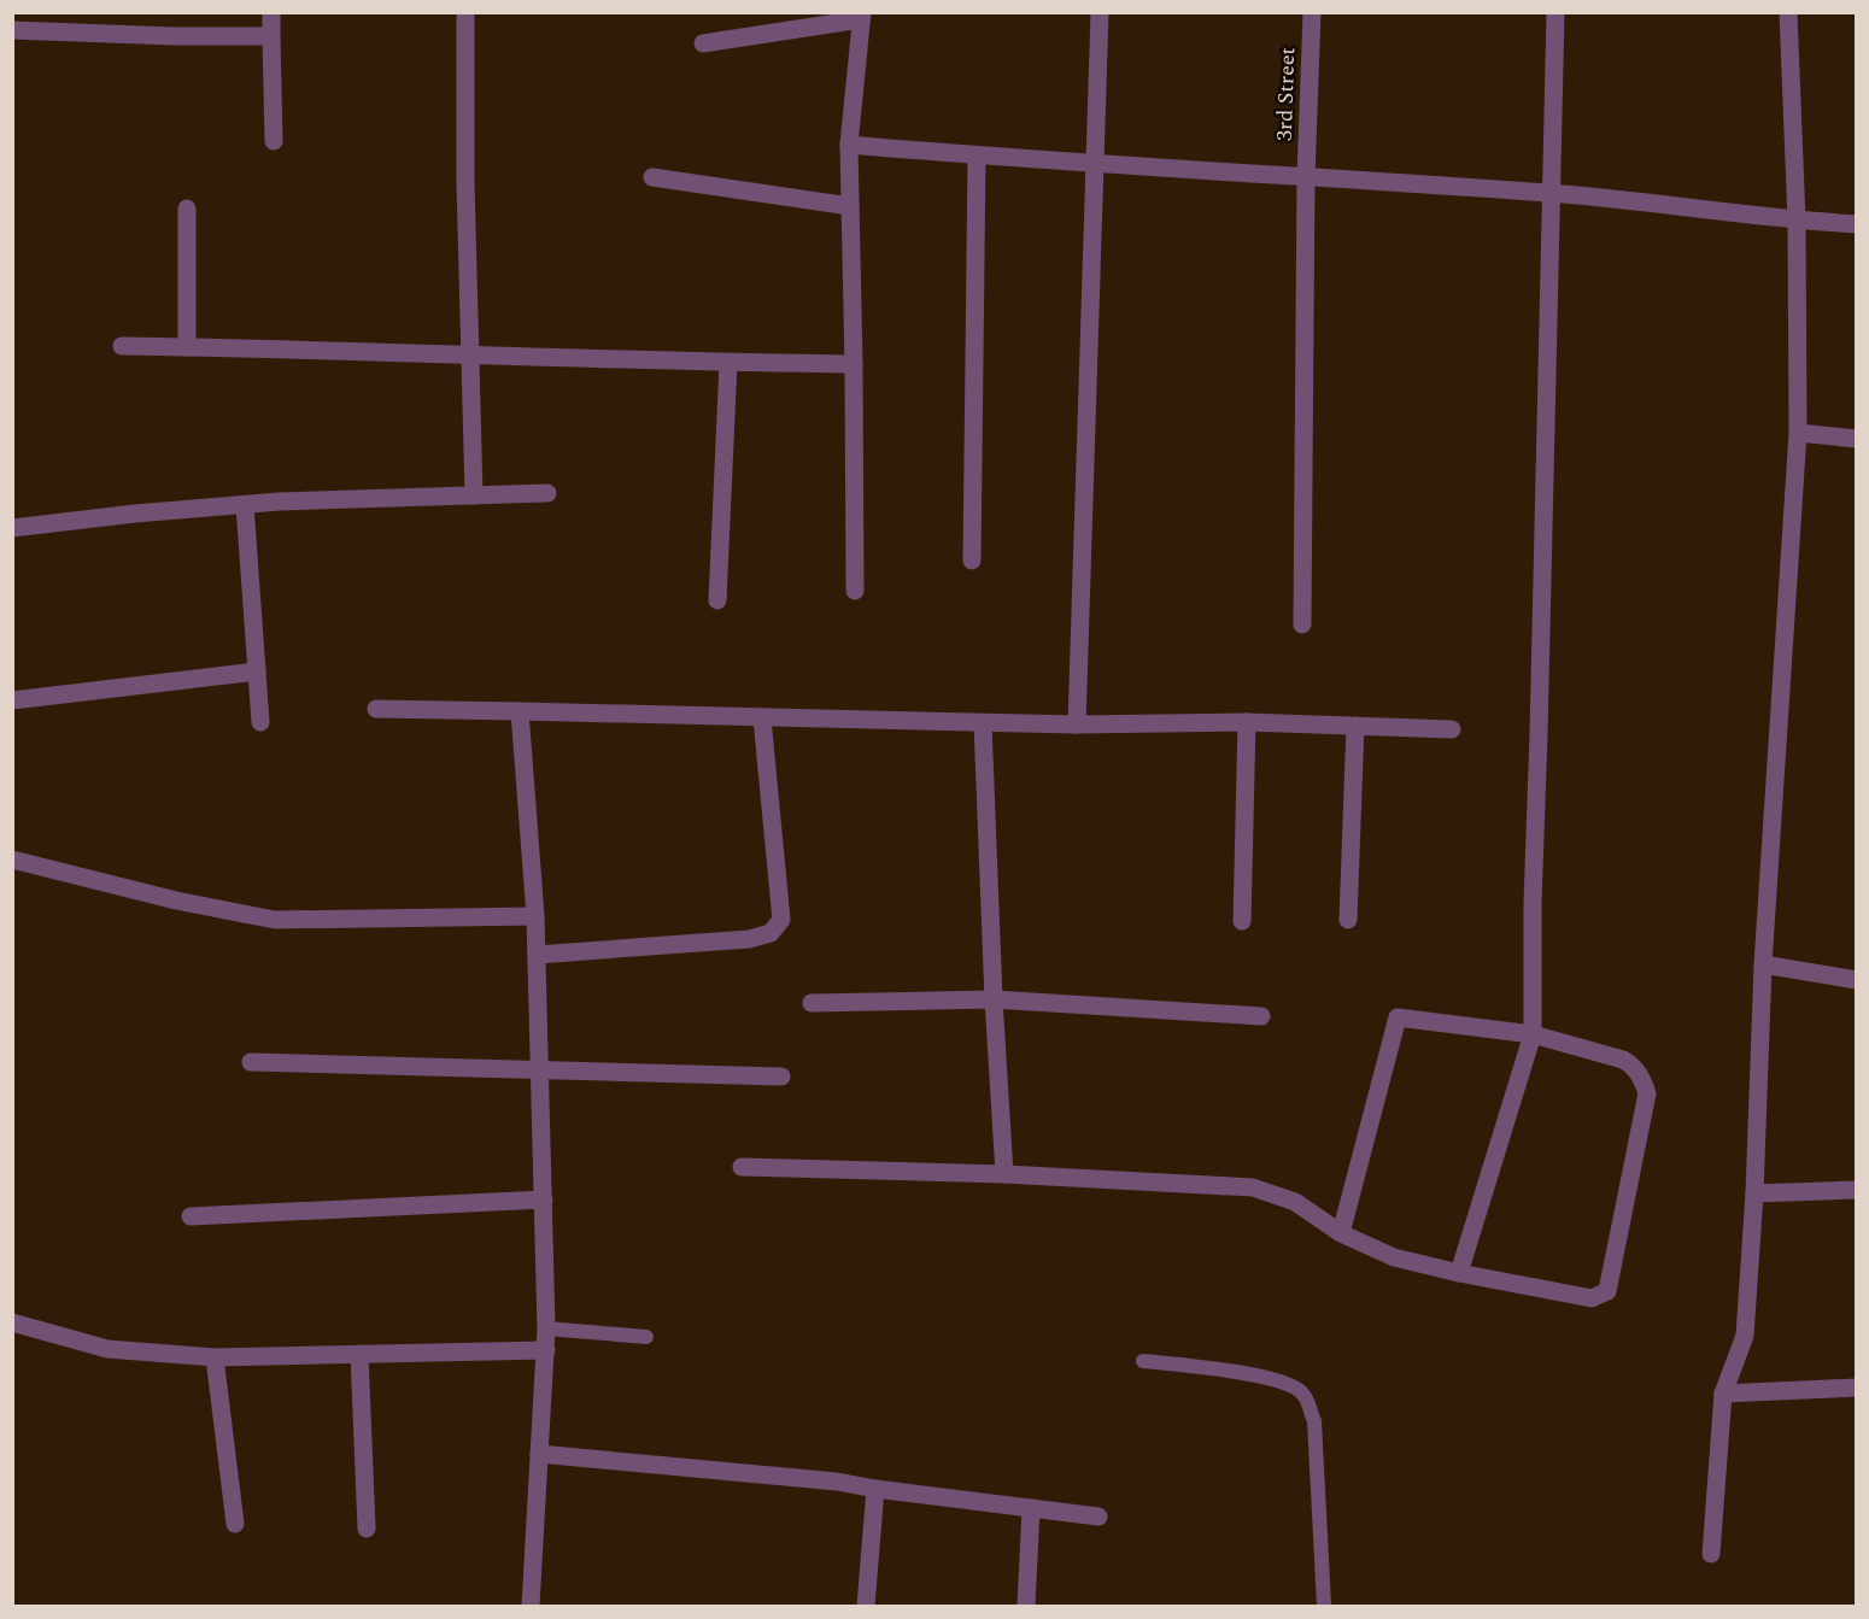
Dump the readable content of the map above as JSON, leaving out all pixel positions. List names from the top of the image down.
{
  "streets": {
    "street": ["3rd Street"]
  }
}
